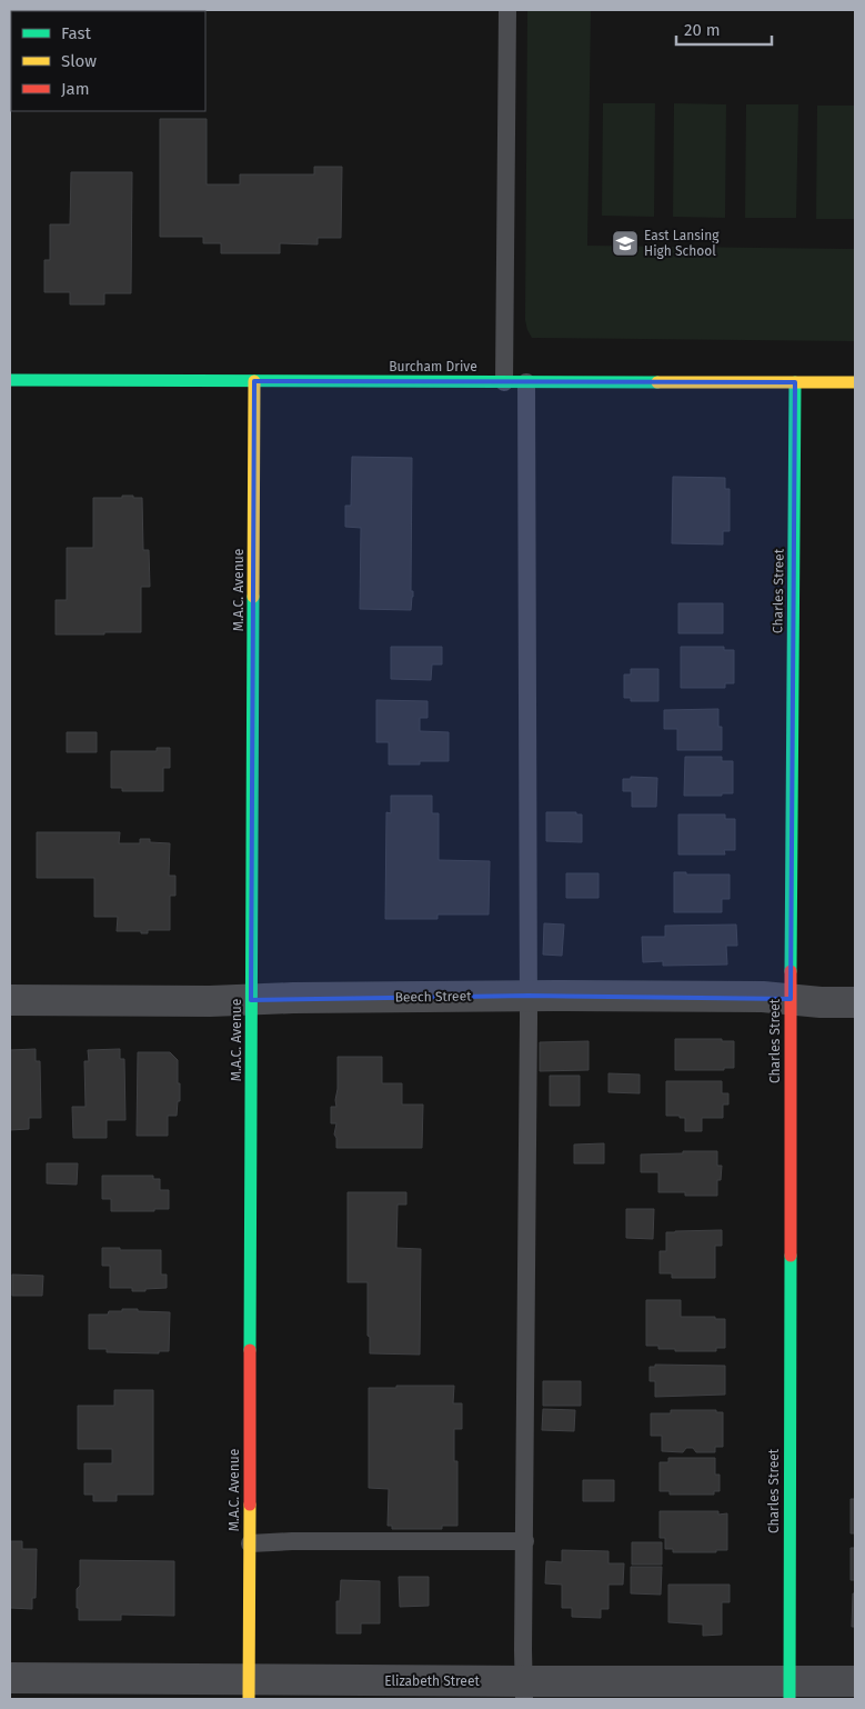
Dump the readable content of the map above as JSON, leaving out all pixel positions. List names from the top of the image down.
{
  "streets": {
    "street": [
      "Burcham Drive",
      "M.A.C. Avenue",
      "Charles Street",
      "Beech Street",
      "Elizabeth Street"
    ]
  },
  "crossings": [
    ["Burcham Drive", "M.A.C. Avenue"],
    ["Burcham Drive", "Charles Street"],
    ["M.A.C. Avenue", "Beech Street"],
    ["M.A.C. Avenue", "Elizabeth Street"],
    ["Charles Street", "Beech Street"],
    ["Charles Street", "Elizabeth Street"]
  ],
  "places": {
    "school or university": ["East Lansing High School"]
  },
  "legend": ["Fast", "Slow", "Jam"],
  "scale_bar": "20 m"
}
